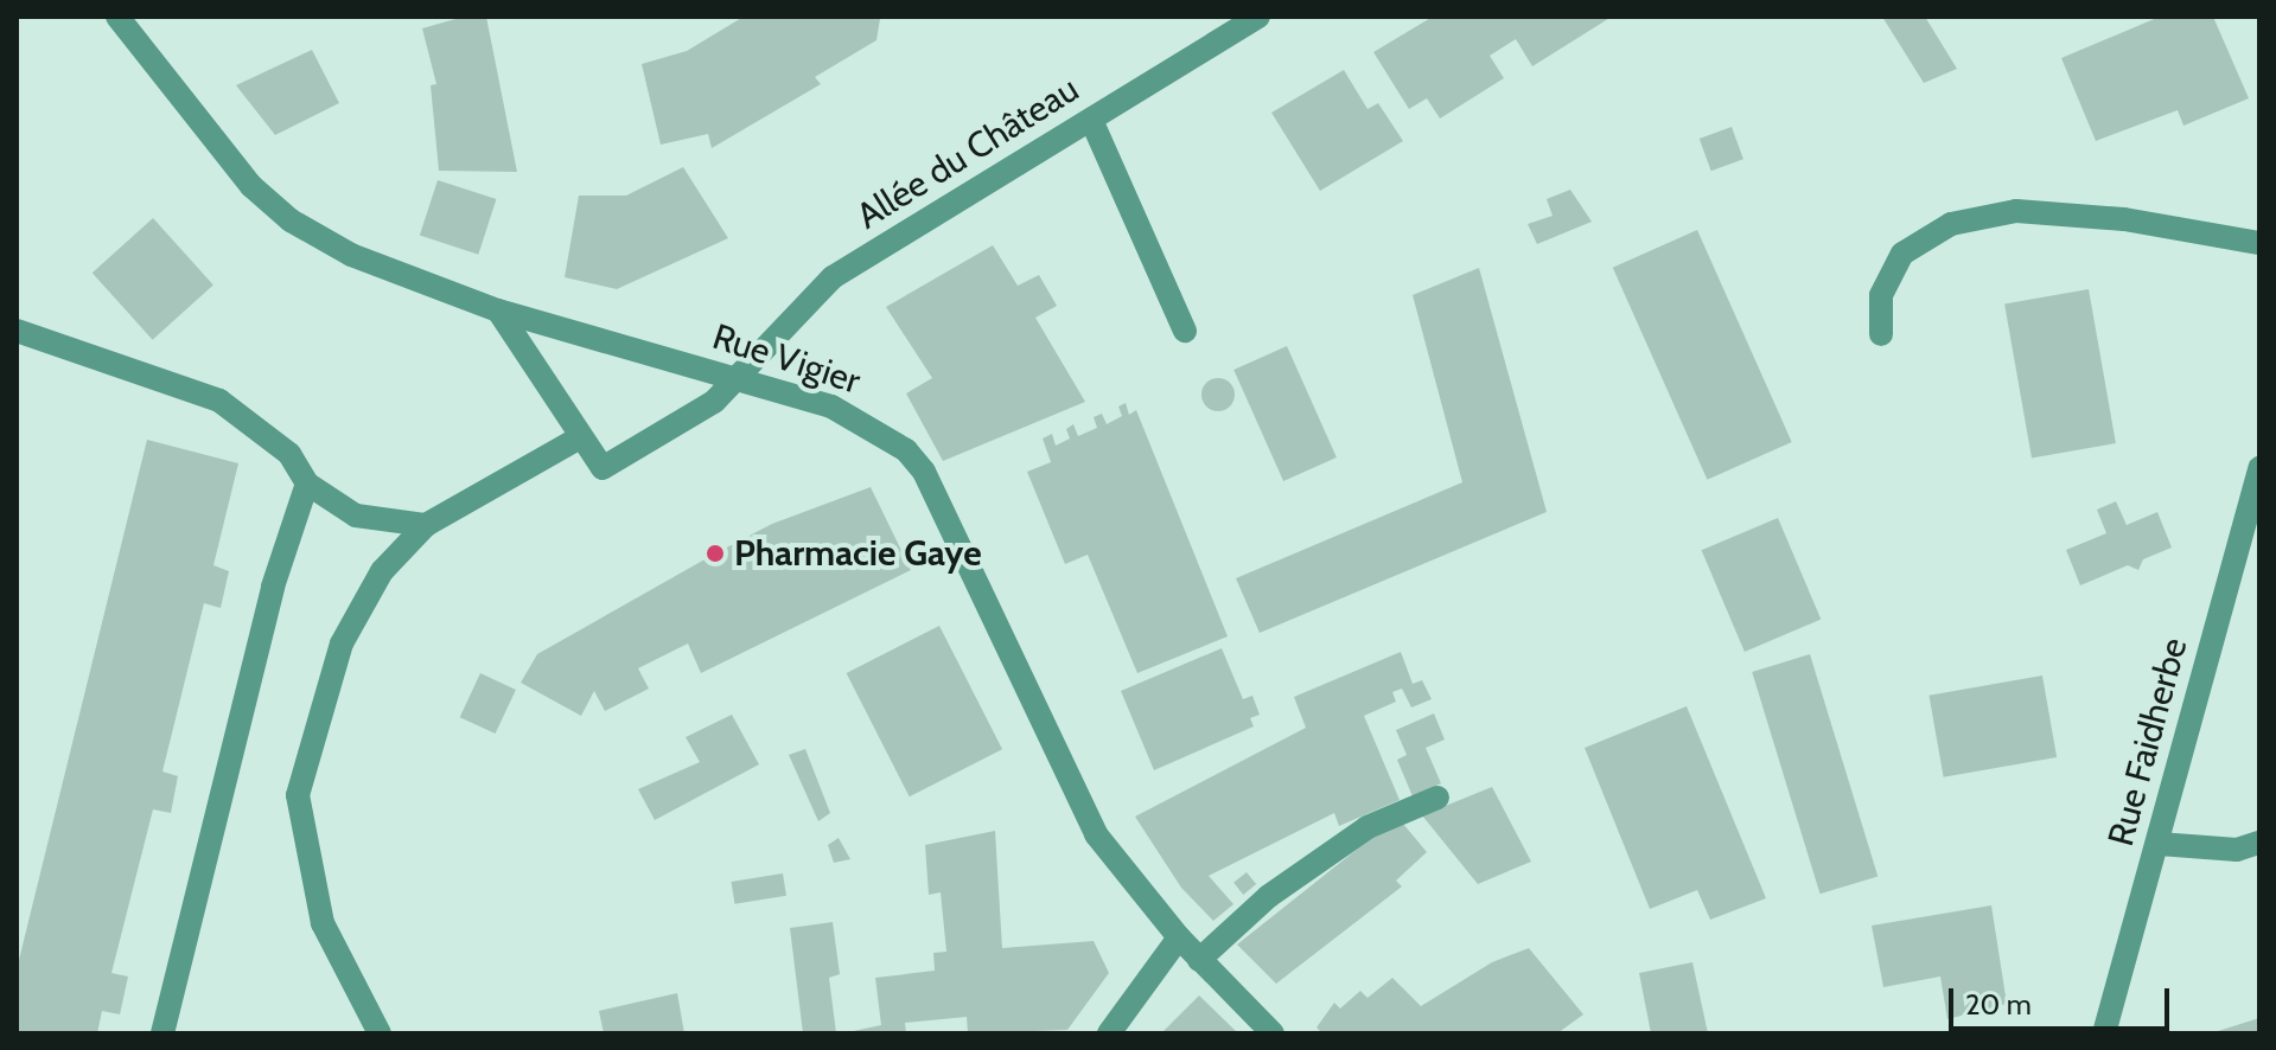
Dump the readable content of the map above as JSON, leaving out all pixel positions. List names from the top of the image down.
{
  "streets": {
    "street": ["Allée du Château", "Rue Vigier", "Rue Faidherbe"]
  },
  "crossings": [
    ["Allée du Château", "Rue Vigier"]
  ],
  "places": ["Pharmacie Gaye"],
  "scale_bar": "20 m"
}
